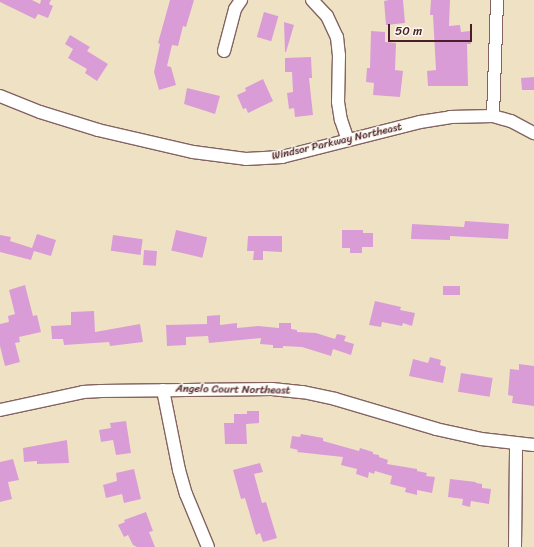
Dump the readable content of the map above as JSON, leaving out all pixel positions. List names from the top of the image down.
{
  "streets": {
    "street": ["Windsor Parkway Northeast", "Angelo Court Northeast"]
  },
  "scale_bar": "50 m"
}
